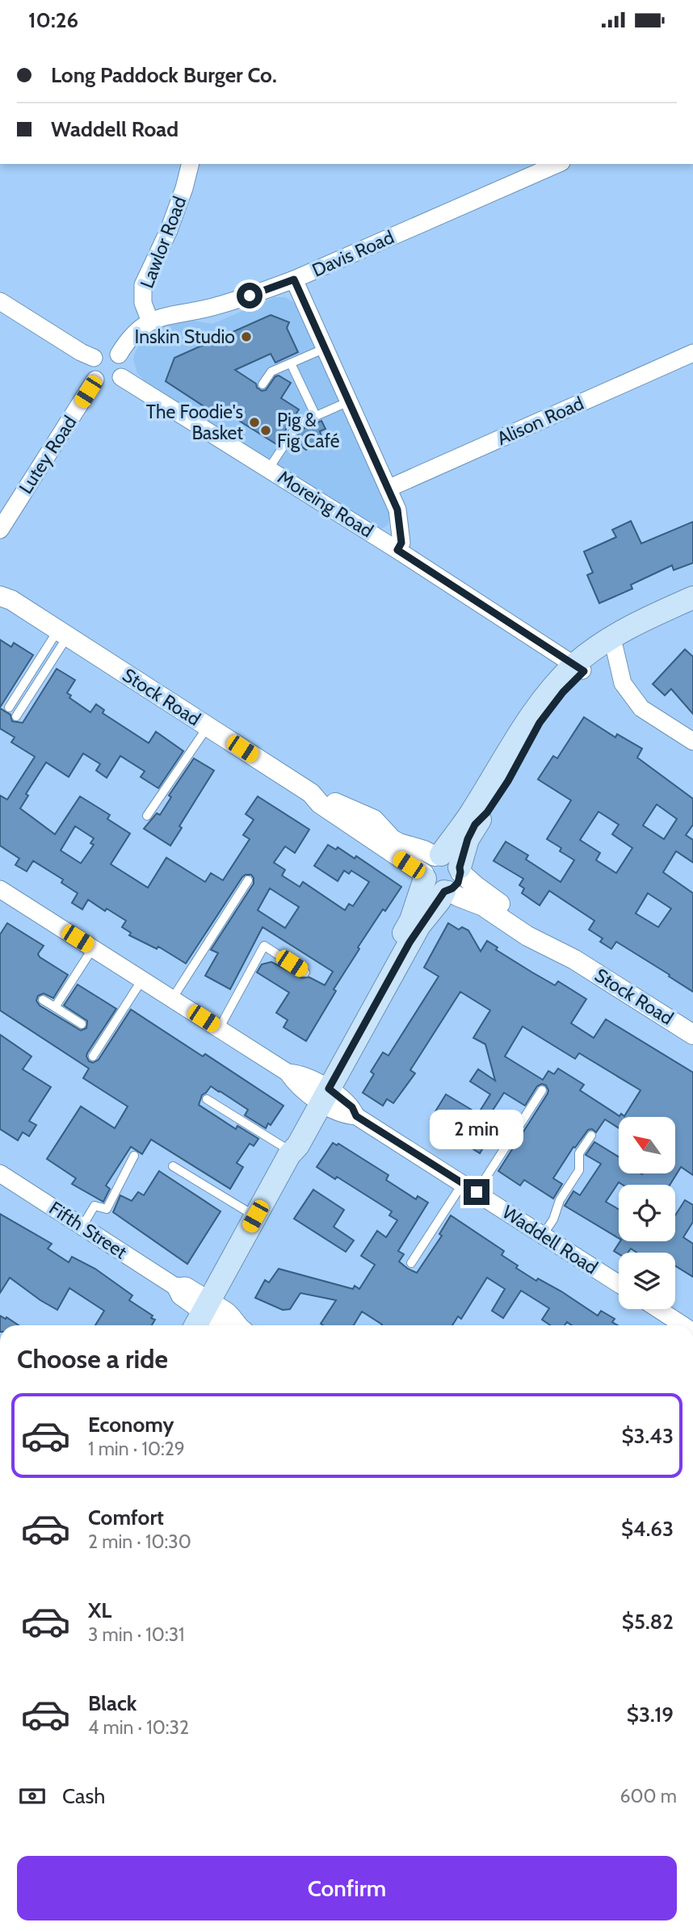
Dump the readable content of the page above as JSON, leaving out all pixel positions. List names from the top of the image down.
{
  "streets": {
    "main road": ["Stock Road"],
    "street": [
      "Lawlor Road",
      "Davis Road",
      "Alison Road",
      "Lutey Road",
      "Moreing Road",
      "Fifth Street",
      "Waddell Road"
    ]
  },
  "crossings": [
    ["Lawlor Road", "Davis Road"],
    ["Davis Road", "Lutey Road"],
    ["Davis Road", "Moreing Road"],
    ["Lutey Road", "Moreing Road"]
  ],
  "places": ["Inskin Studio", "The Foodie's Basket", "Pig & Fig Café"],
  "north": "top left",
  "page": {
    "status": "10:26",
    "banner": ["Long Paddock Burger Co.", "Waddell Road"],
    "bubble": "2 min",
    "heading": "Choose a ride",
    "list": [
      {
        "name": "Economy",
        "note": "1 min · 10:29",
        "value": "$3.43"
      },
      {
        "name": "Comfort",
        "note": "2 min · 10:30",
        "value": "$4.63"
      },
      {
        "name": "XL",
        "note": "3 min · 10:31",
        "value": "$5.82"
      },
      {
        "name": "Black",
        "note": "4 min · 10:32",
        "value": "$3.19"
      }
    ],
    "pay": ["Cash", "600 m"],
    "buttons": "Confirm"
  }
}
